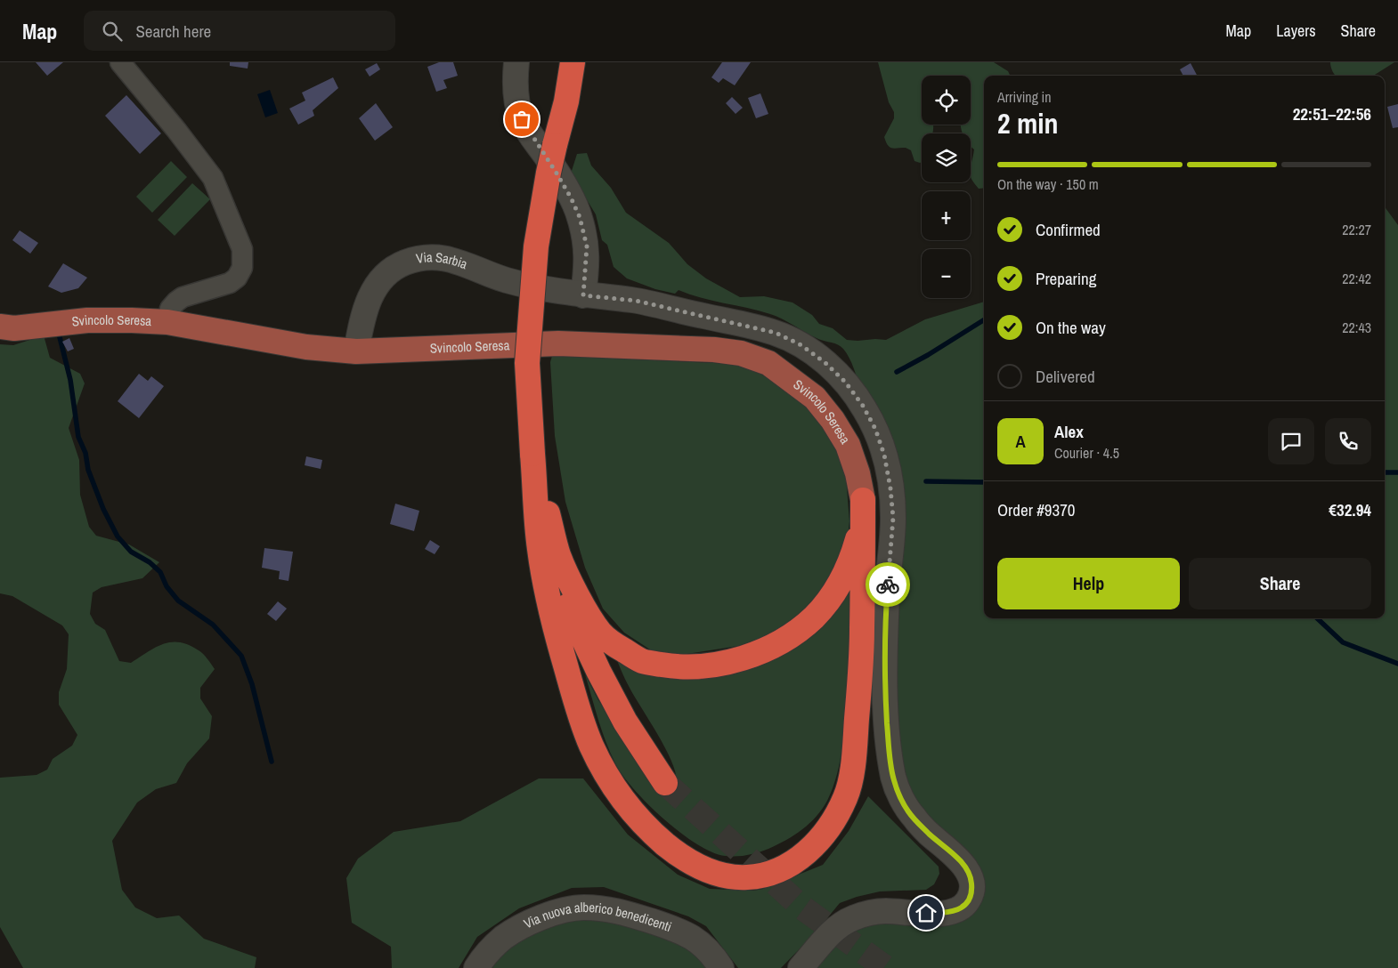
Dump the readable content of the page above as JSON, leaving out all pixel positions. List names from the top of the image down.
{
  "streets": {
    "main road": ["Svincolo Seresa"],
    "street": ["Via Sarbia", "Via nuova alberico benedicenti"]
  },
  "crossings": [
    ["Via Sarbia", "Svincolo Seresa"]
  ],
  "page": {
    "header": "Map",
    "search": "Search here",
    "nav": ["Map", "Layers", "Share"],
    "map_buttons": ["+", "−"],
    "heading": ["2 min", "Arriving in", "22:51–22:56"],
    "panel": [
      "Alex",
      "Courier · 4.5",
      "Order #9370",
      "€32.94"
    ],
    "bar": "On the way · 150 m",
    "list": [
      ["Confirmed", "22:27"],
      ["Preparing", "22:42"],
      ["On the way", "22:43"],
      "Delivered"
    ],
    "round": "A",
    "buttons": ["Help", "Share"]
  }
}
